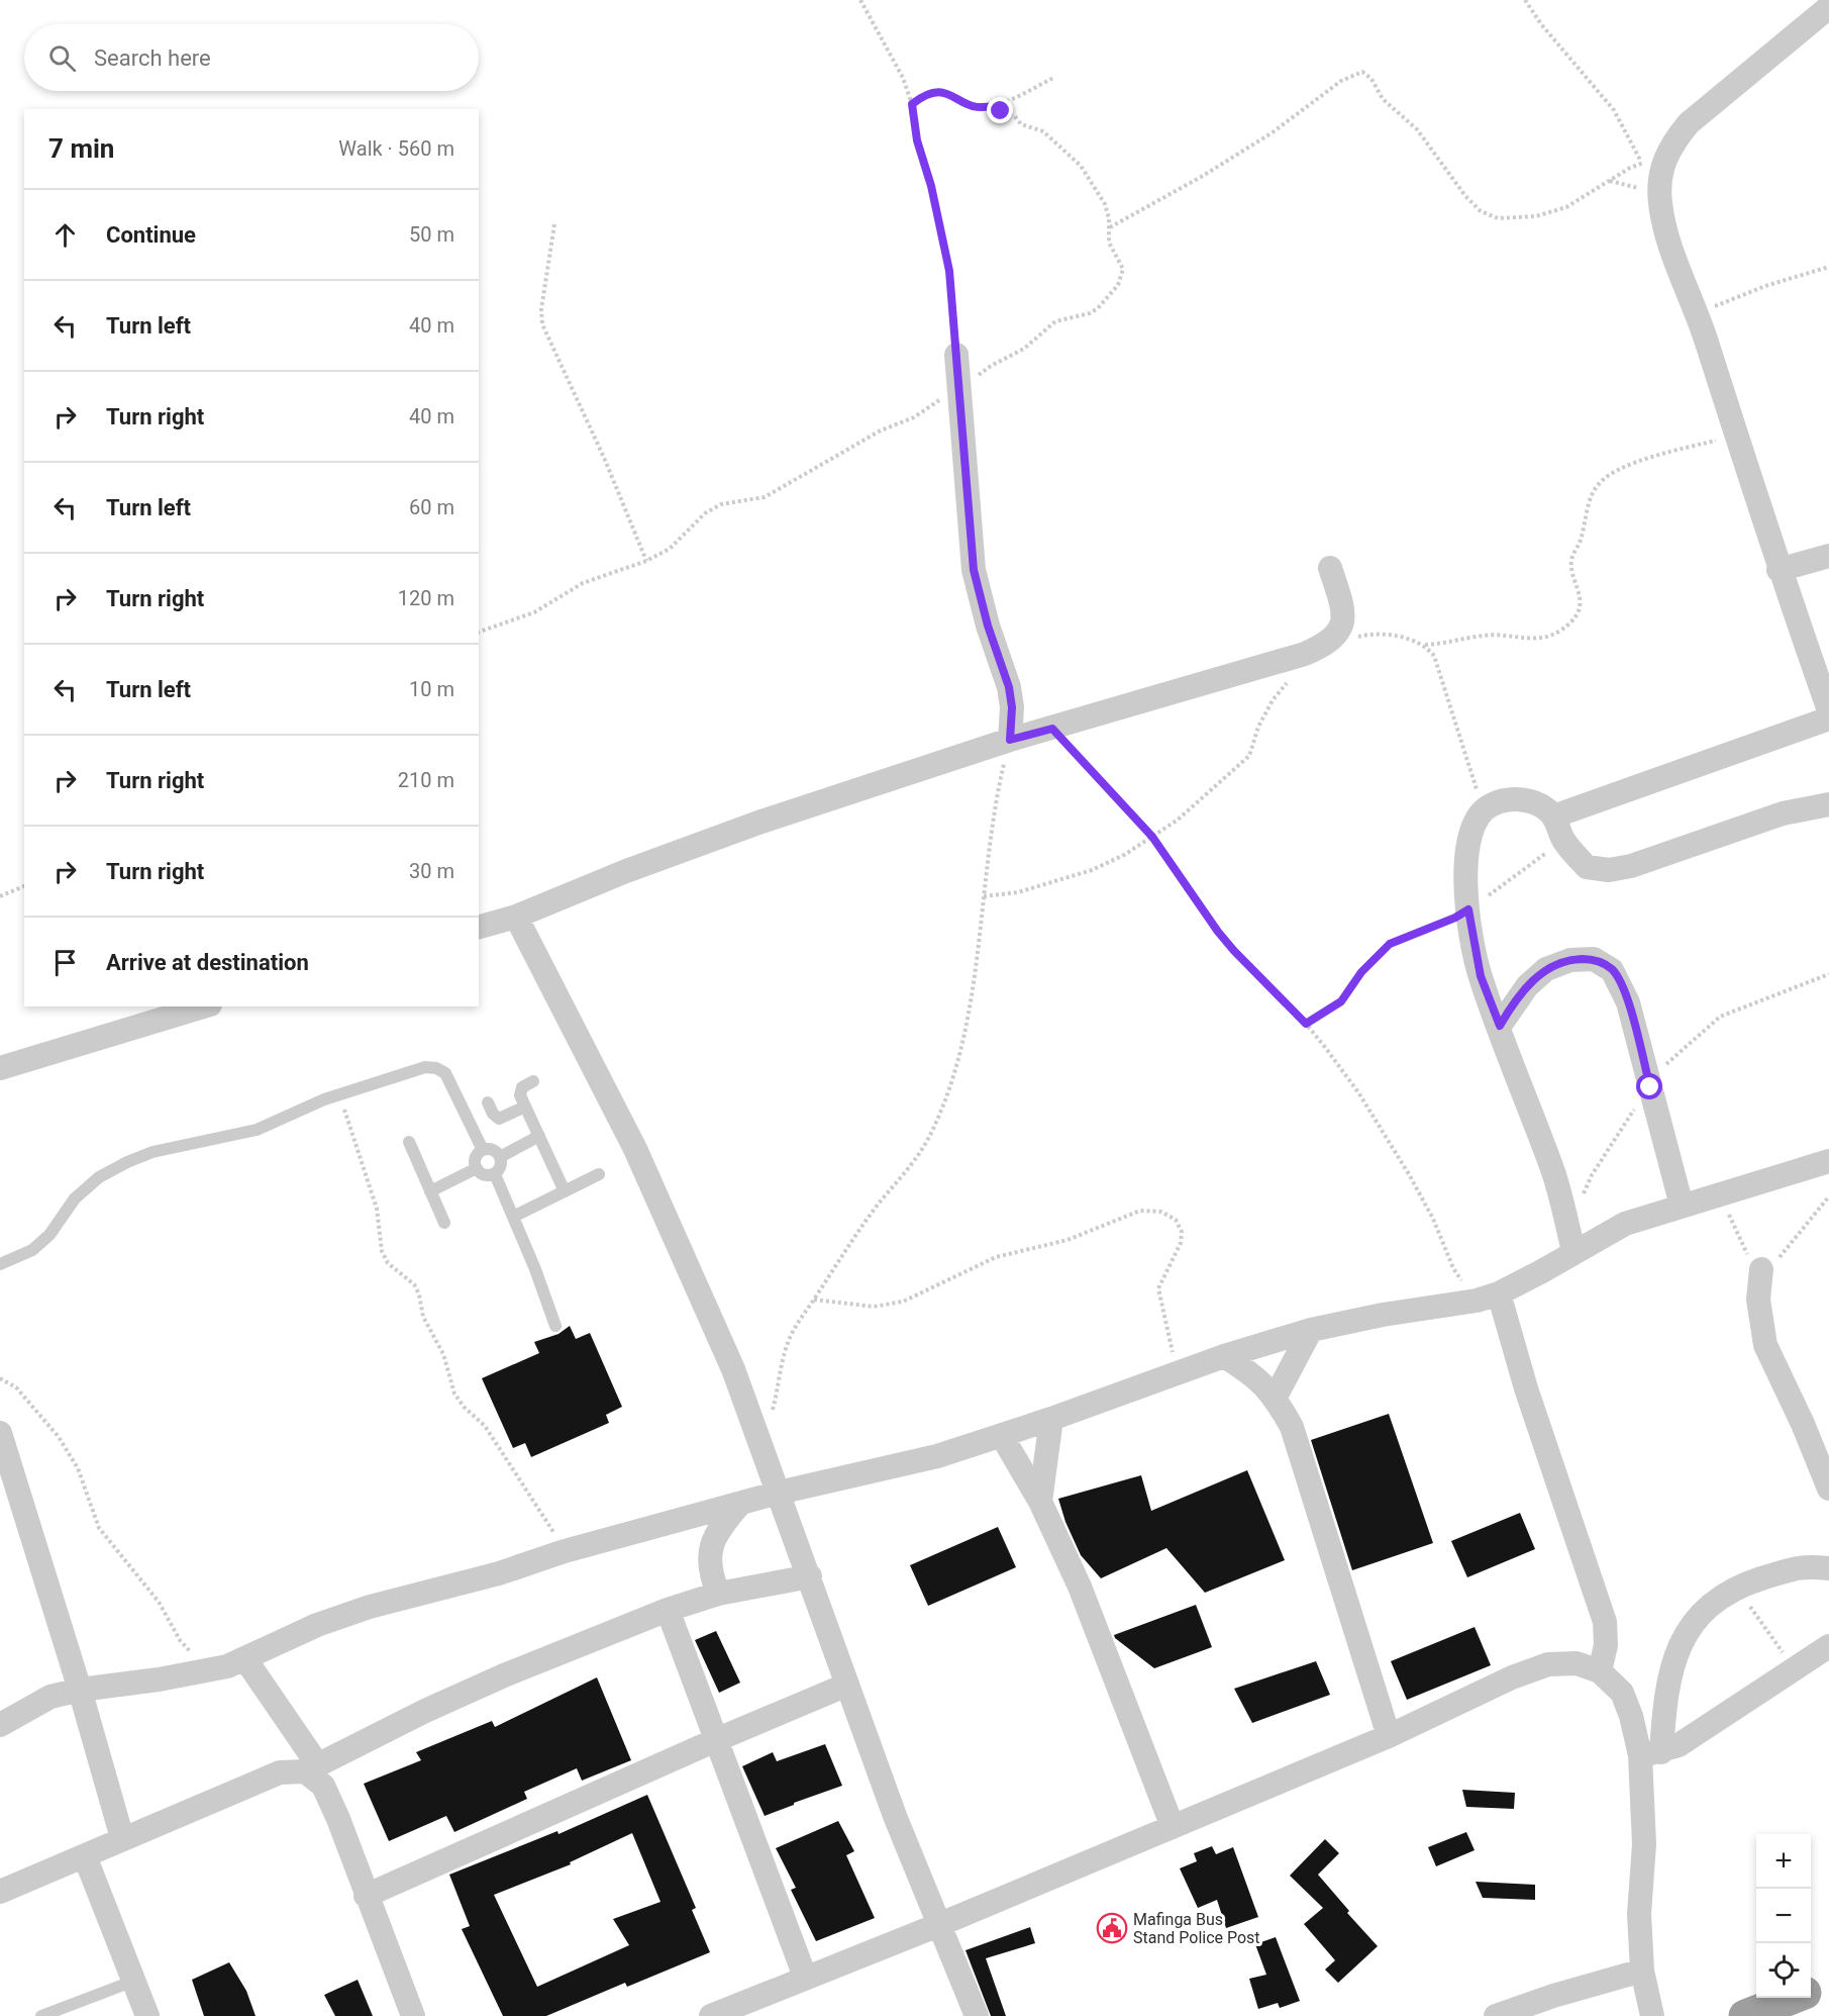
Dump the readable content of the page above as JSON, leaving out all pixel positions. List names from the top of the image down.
{
  "places": {
    "public building": ["Mafinga Bus Stand Police Post"]
  },
  "page": {
    "search": "Search here",
    "heading": ["7 min", "Walk · 560 m"],
    "list": [
      ["Continue", "50 m"],
      ["Turn left", "40 m"],
      ["Turn right", "40 m"],
      ["Turn left", "60 m"],
      ["Turn right", "120 m"],
      ["Turn left", "10 m"],
      ["Turn right", "210 m"],
      ["Turn right", "30 m"],
      "Arrive at destination"
    ],
    "map_buttons": ["+", "−"]
  }
}
